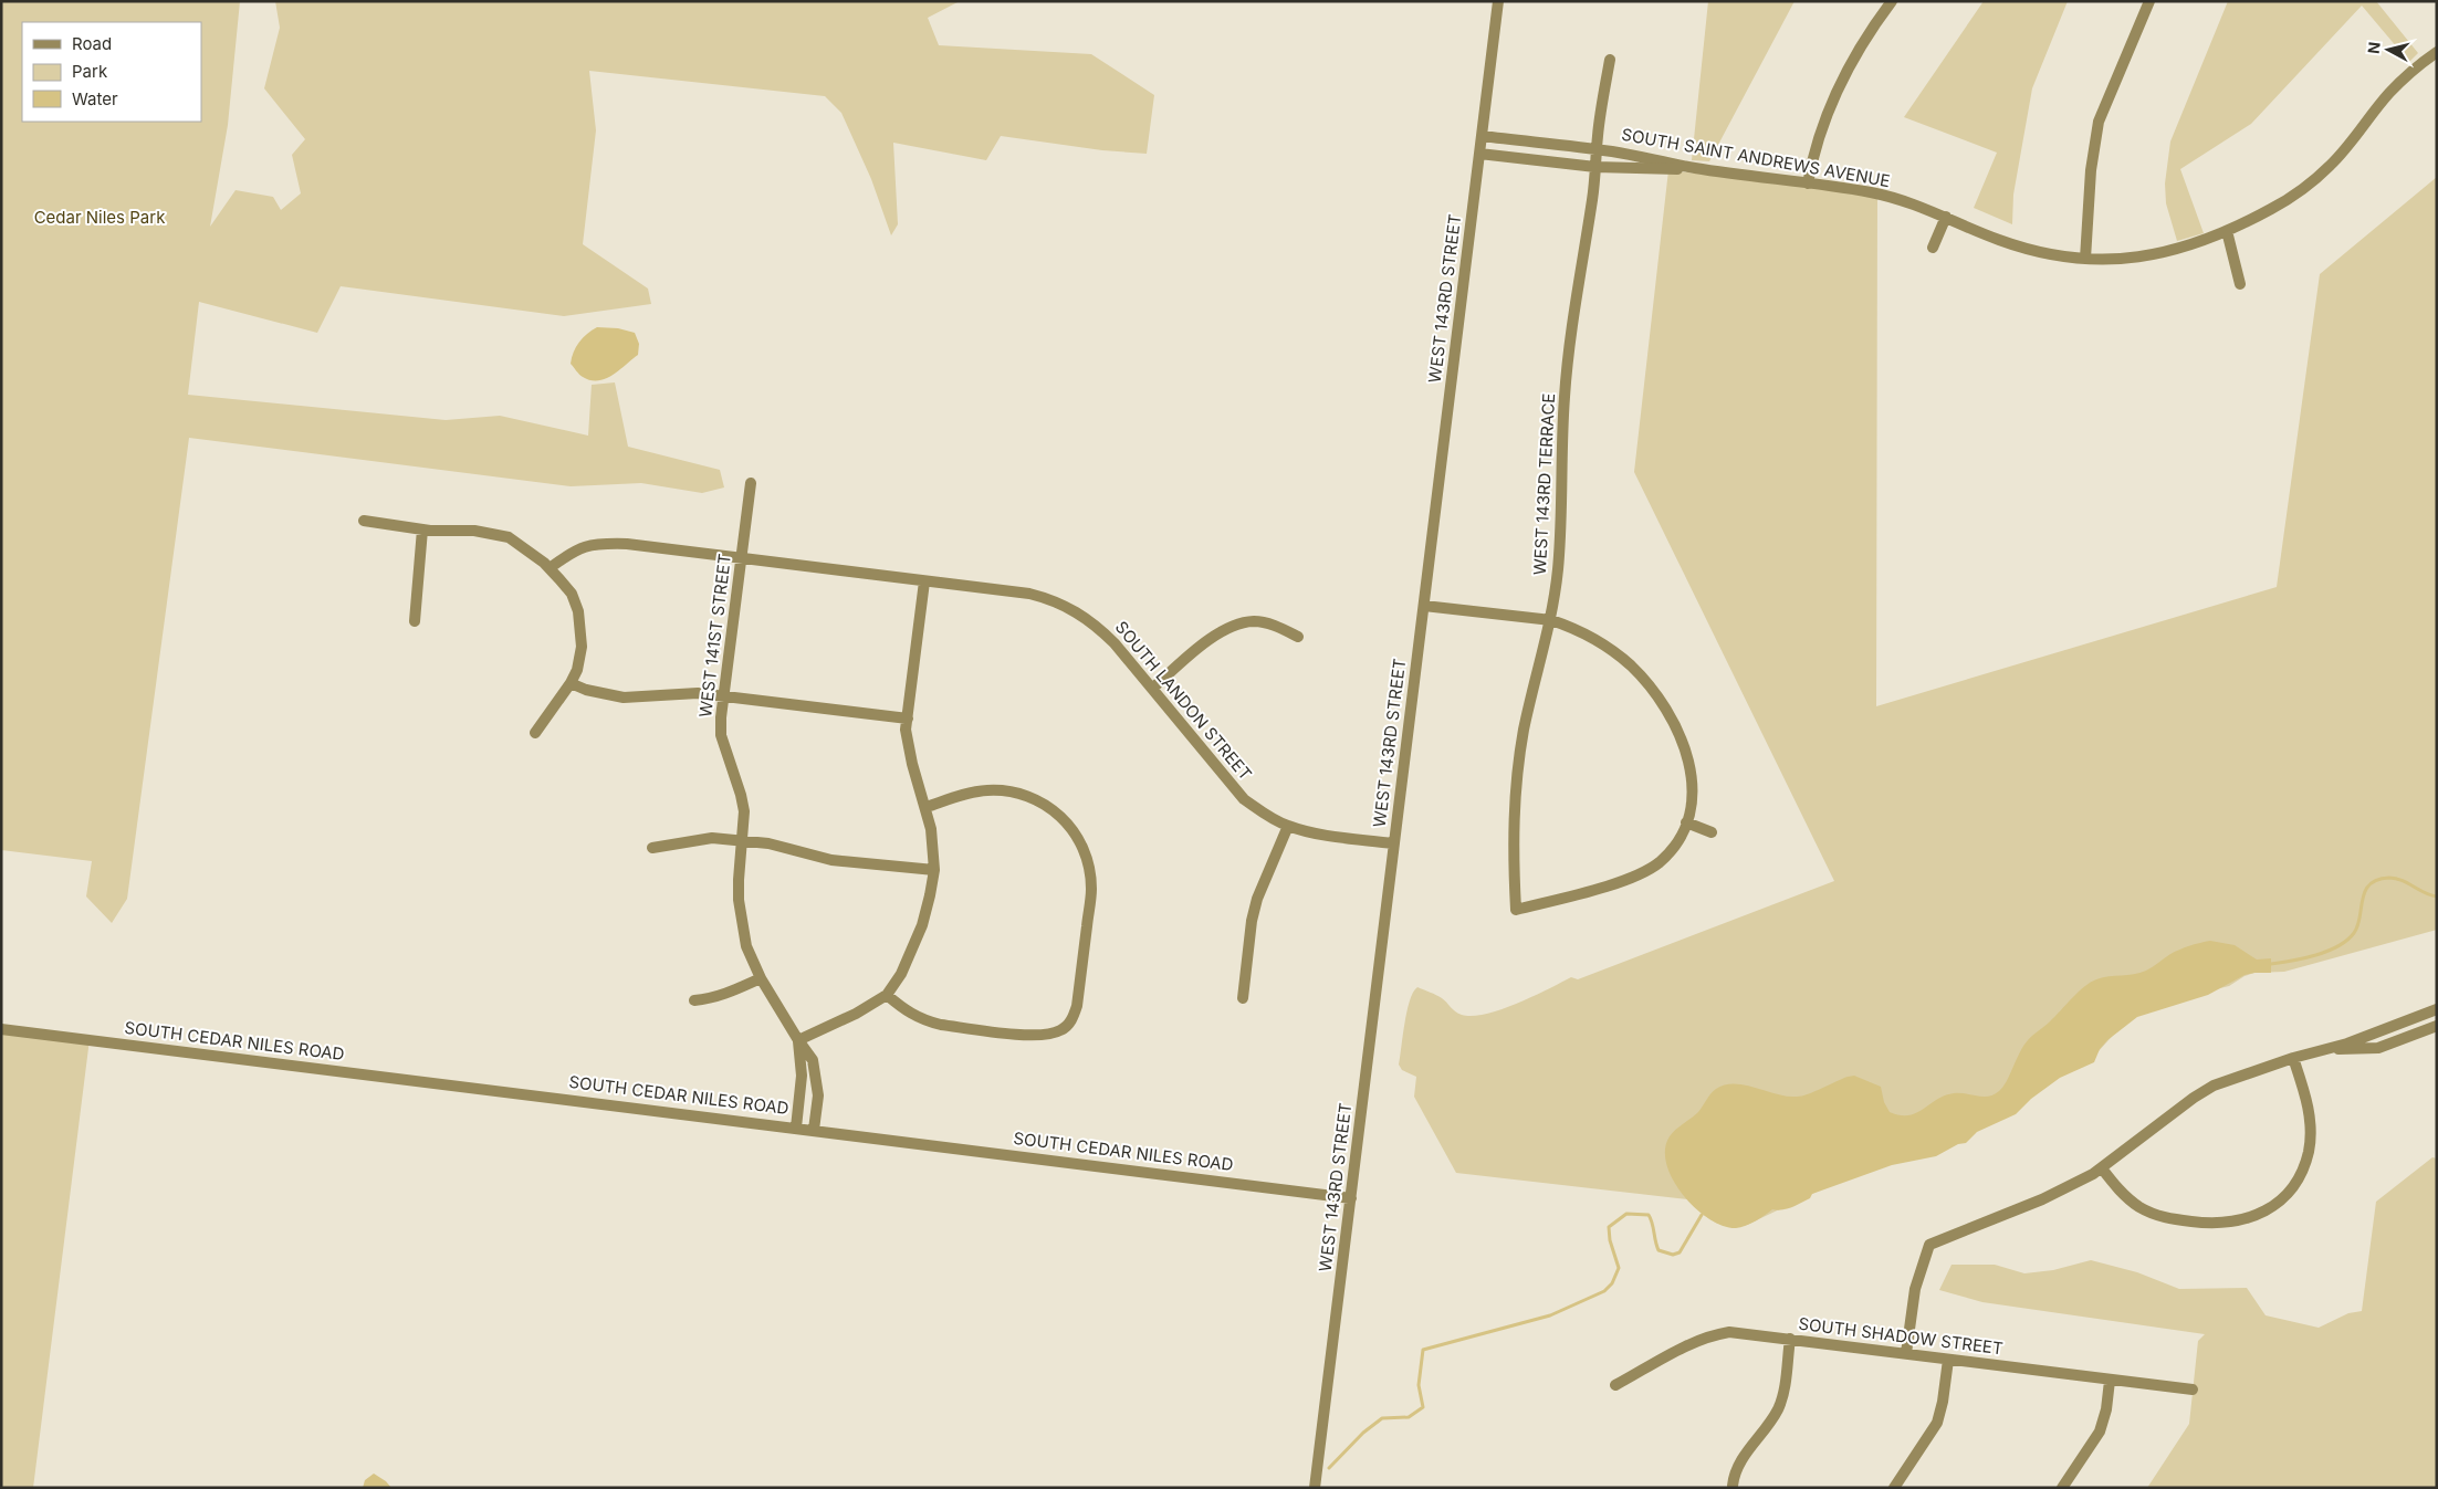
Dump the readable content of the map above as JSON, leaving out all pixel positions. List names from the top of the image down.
{
  "streets": {
    "street": [
      "SOUTH SAINT ANDREWS AVENUE",
      "WEST 143RD STREET",
      "WEST 143RD TERRACE",
      "WEST 141ST STREET",
      "SOUTH LANDON STREET",
      "SOUTH CEDAR NILES ROAD",
      "SOUTH SHADOW STREET"
    ]
  },
  "crossings": [
    ["SOUTH SAINT ANDREWS AVENUE", "WEST 143RD STREET"],
    ["SOUTH SAINT ANDREWS AVENUE", "WEST 143RD TERRACE"],
    ["WEST 143RD STREET", "SOUTH LANDON STREET"],
    ["WEST 143RD STREET", "SOUTH CEDAR NILES ROAD"],
    ["WEST 141ST STREET", "SOUTH LANDON STREET"],
    ["WEST 141ST STREET", "SOUTH CEDAR NILES ROAD"]
  ],
  "parks": ["Cedar Niles Park"],
  "legend": ["Road", "Park", "Water"],
  "north": "left"
}
